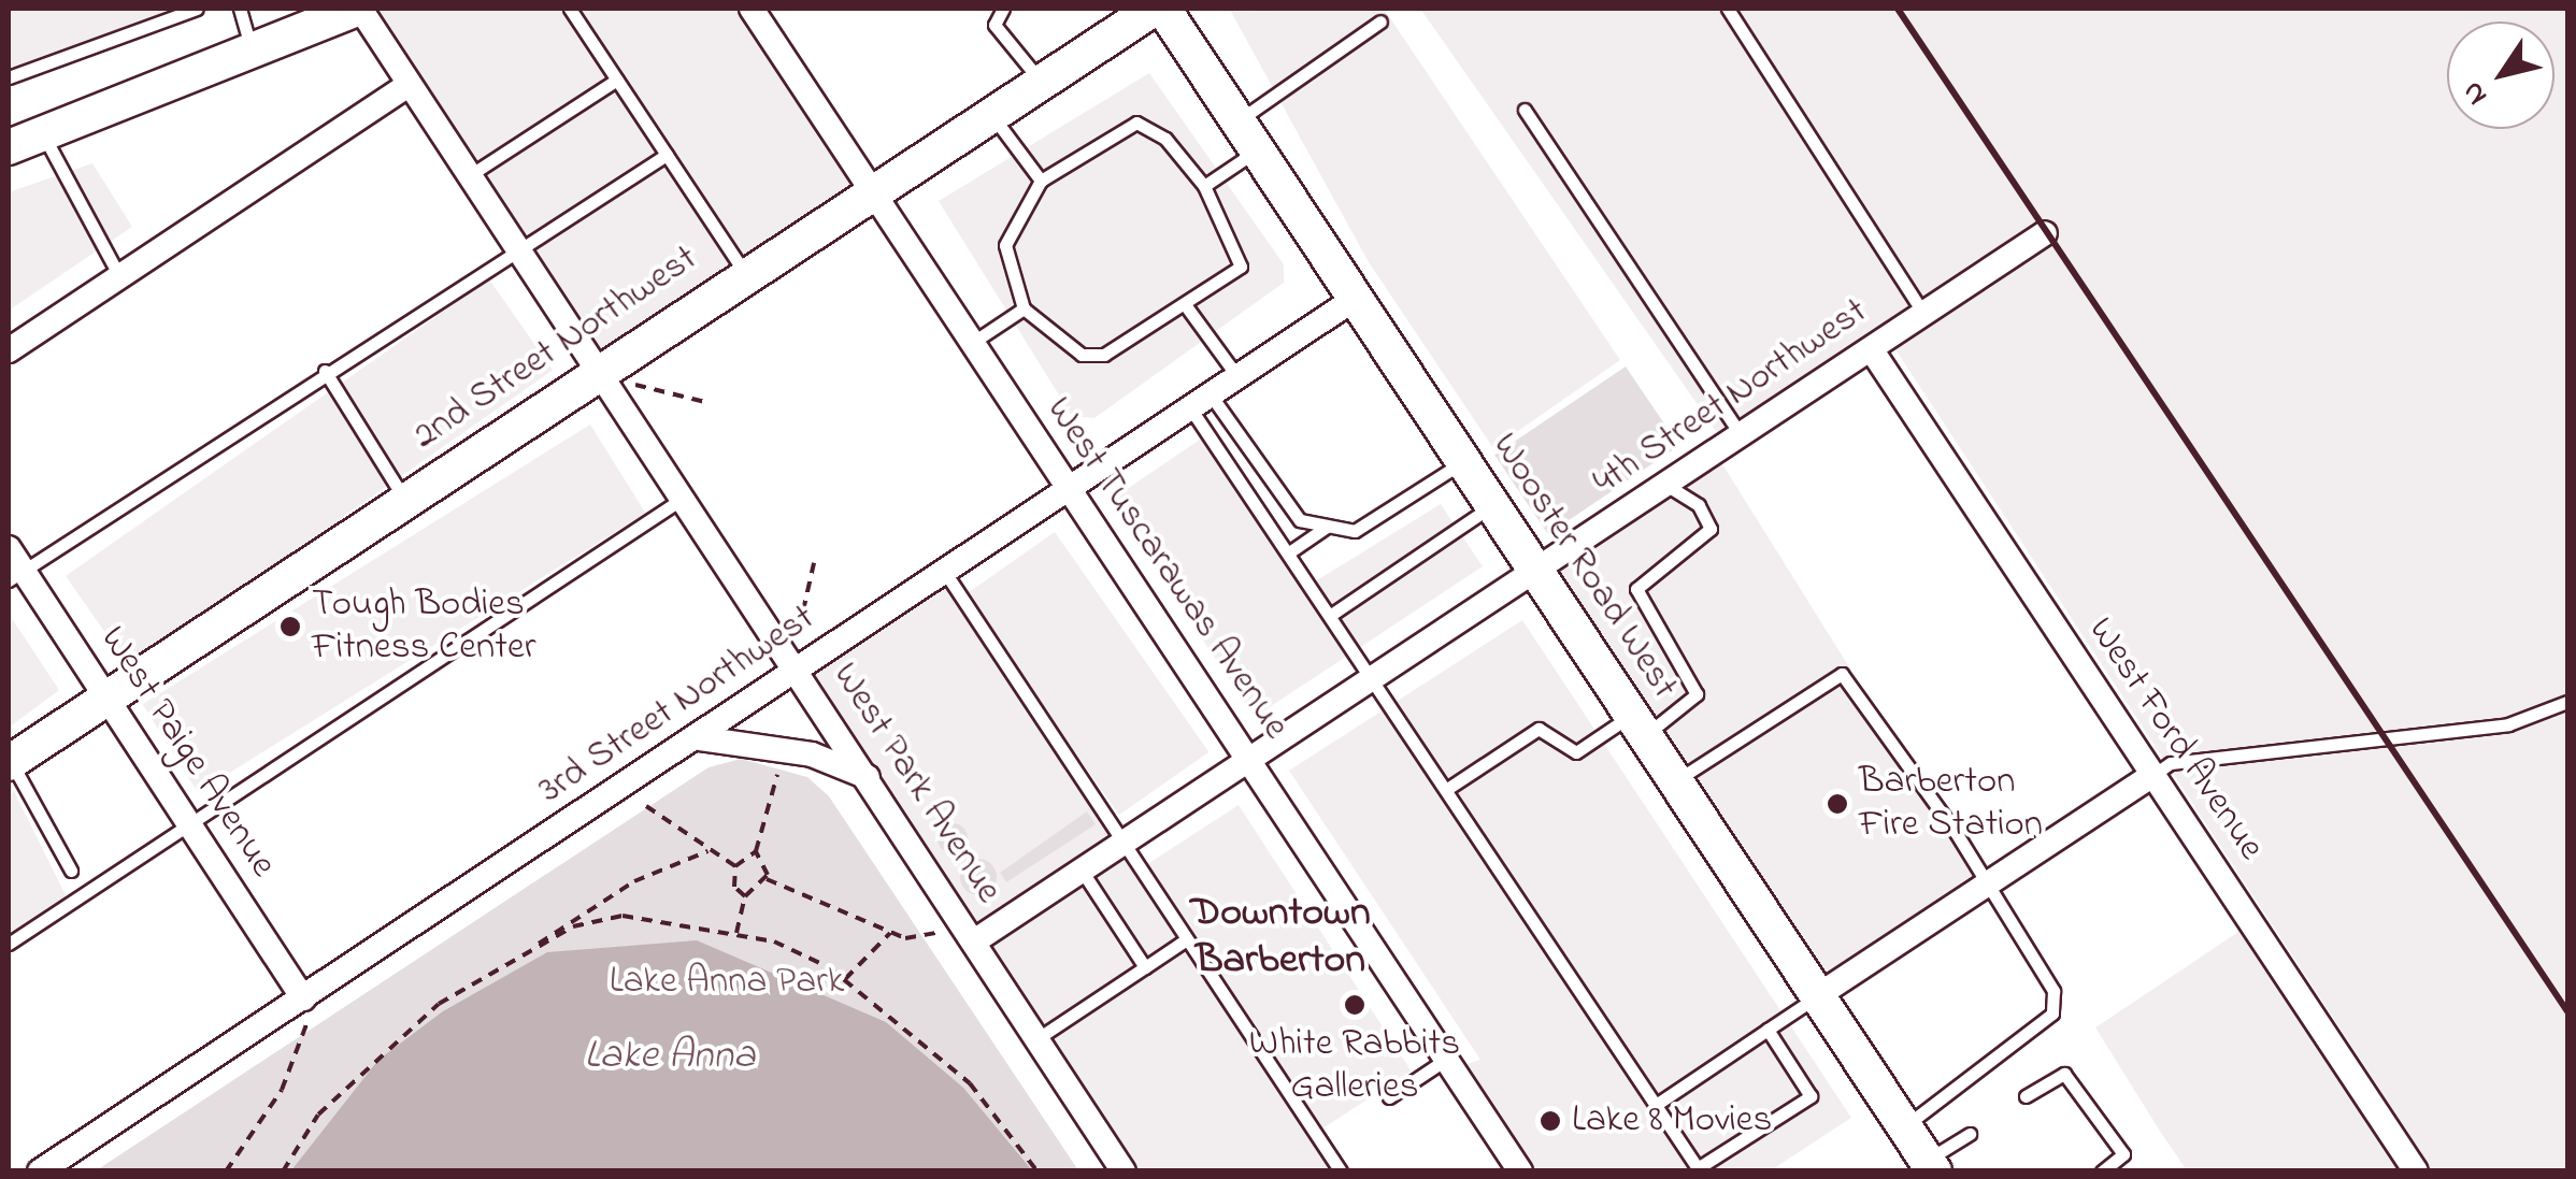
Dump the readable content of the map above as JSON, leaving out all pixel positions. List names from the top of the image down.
{
  "streets": {
    "main road": ["2nd Street Northwest", "Wooster Road West"],
    "street": [
      "4th Street Northwest",
      "West Tuscarawas Avenue",
      "3rd Street Northwest",
      "West Ford Avenue",
      "West Paige Avenue",
      "West Park Avenue"
    ]
  },
  "crossings": [
    ["2nd Street Northwest", "West Tuscarawas Avenue"],
    ["2nd Street Northwest", "West Paige Avenue"],
    ["2nd Street Northwest", "West Park Avenue"],
    ["4th Street Northwest", "Wooster Road West"],
    ["4th Street Northwest", "West Tuscarawas Avenue"],
    ["4th Street Northwest", "West Ford Avenue"],
    ["4th Street Northwest", "West Park Avenue"],
    ["Wooster Road West", "3rd Street Northwest"],
    ["West Tuscarawas Avenue", "3rd Street Northwest"],
    ["3rd Street Northwest", "West Paige Avenue"],
    ["3rd Street Northwest", "West Park Avenue"]
  ],
  "districts": ["Downtown Barberton"],
  "water": ["Lake Anna"],
  "parks": ["Lake Anna Park"],
  "places": [
    "Tough Bodies Fitness Center",
    "Barberton Fire Station",
    "White Rabbits Galleries",
    "Lake 8 Movies"
  ],
  "north": "bottom left"
}
